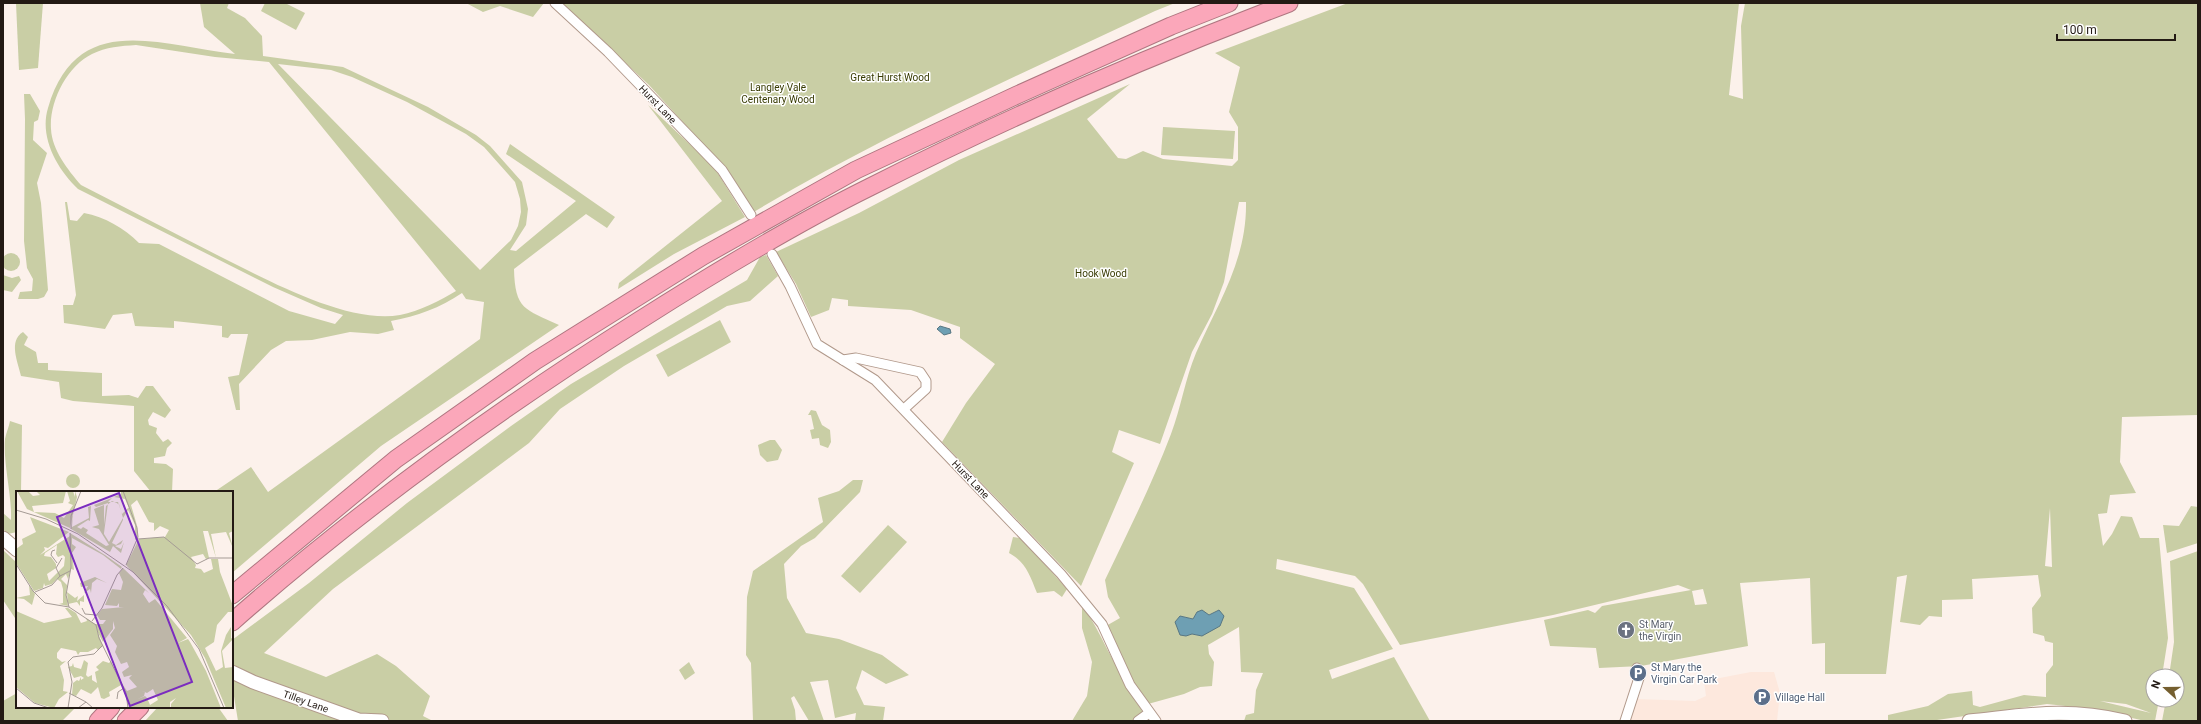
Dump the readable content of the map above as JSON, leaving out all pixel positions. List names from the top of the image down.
{
  "streets": {
    "street": ["Hurst Lane", "Tilley Lane"]
  },
  "parks": ["Great Hurst Wood", "Langley Vale Centenary Wood", "Hook Wood"],
  "places": {
    "church": ["St Mary the Virgin"],
    "parking": ["St Mary the Virgin Car Park", "Village Hall"]
  },
  "scale_bar": "100 m",
  "north": "left"
}
